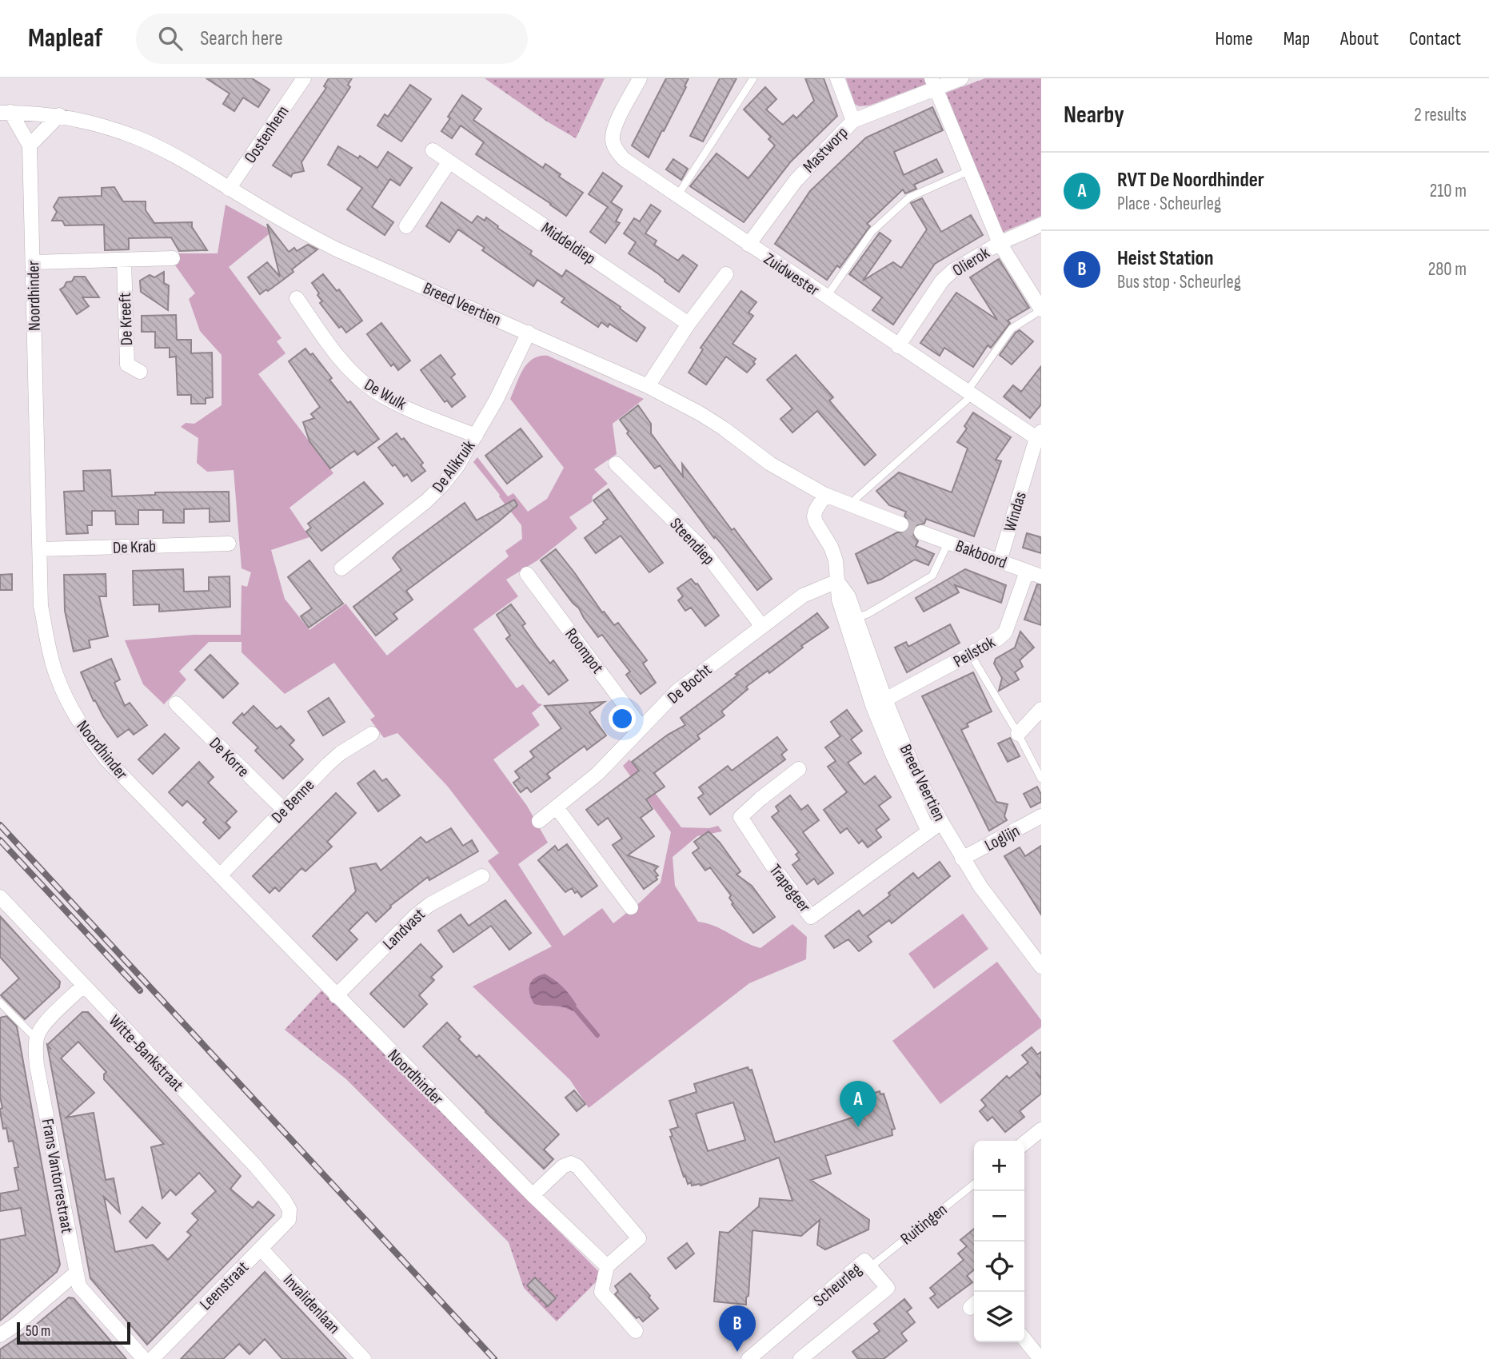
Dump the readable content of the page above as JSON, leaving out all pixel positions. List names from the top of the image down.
{
  "streets": {
    "street": [
      "Oostenhem",
      "Mastworp",
      "Middeldiep",
      "Olierok",
      "Zuidwester",
      "Noordhinder",
      "Breed Veertien",
      "De Kreeft",
      "De Wulk",
      "De Alikruik",
      "Windas",
      "Steendiep",
      "De Krab",
      "Bakboord",
      "Roompot",
      "Peilstok",
      "De Bocht",
      "De Korre",
      "De Benne",
      "Loglijn",
      "Trapegeer",
      "Landvast",
      "Witte-Bankstraat",
      "Frans Vantorrestraat",
      "Scheurleg",
      "Leenstraat",
      "Invalidenlaan"
    ],
    "lane": ["Ruitingen"]
  },
  "crossings": [
    ["Oostenhem", "Breed Veertien"],
    ["Mastworp", "Zuidwester"],
    ["Olierok", "Zuidwester"],
    ["Zuidwester", "Windas"],
    ["Noordhinder", "Breed Veertien"],
    ["Noordhinder", "De Krab"],
    ["Noordhinder", "De Benne"],
    ["Noordhinder", "Landvast"],
    ["Breed Veertien", "De Alikruik"],
    ["Breed Veertien", "Peilstok"],
    ["Breed Veertien", "De Bocht"],
    ["Breed Veertien", "Loglijn"],
    ["Breed Veertien", "Trapegeer"],
    ["De Wulk", "De Alikruik"],
    ["Windas", "Bakboord"],
    ["Steendiep", "De Bocht"],
    ["Bakboord", "Peilstok"],
    ["Roompot", "De Bocht"],
    ["De Korre", "De Benne"],
    ["Witte-Bankstraat", "Leenstraat"],
    ["Ruitingen", "Scheurleg"],
    ["Leenstraat", "Invalidenlaan"]
  ],
  "scale_bar": "50 m",
  "page": {
    "header": "Mapleaf",
    "search": "Search here",
    "nav": [
      "Home",
      "Map",
      "About",
      "Contact"
    ],
    "heading": ["Nearby", "2 results"],
    "list": [
      {
        "mark": "A",
        "name": "RVT De Noordhinder",
        "note": "Place · Scheurleg",
        "value": "210 m"
      },
      {
        "mark": "B",
        "name": "Heist Station",
        "note": "Bus stop · Scheurleg",
        "value": "280 m"
      }
    ],
    "pins": ["A", "B"],
    "map_buttons": ["+", "−"],
    "scale": "50 m"
  }
}
